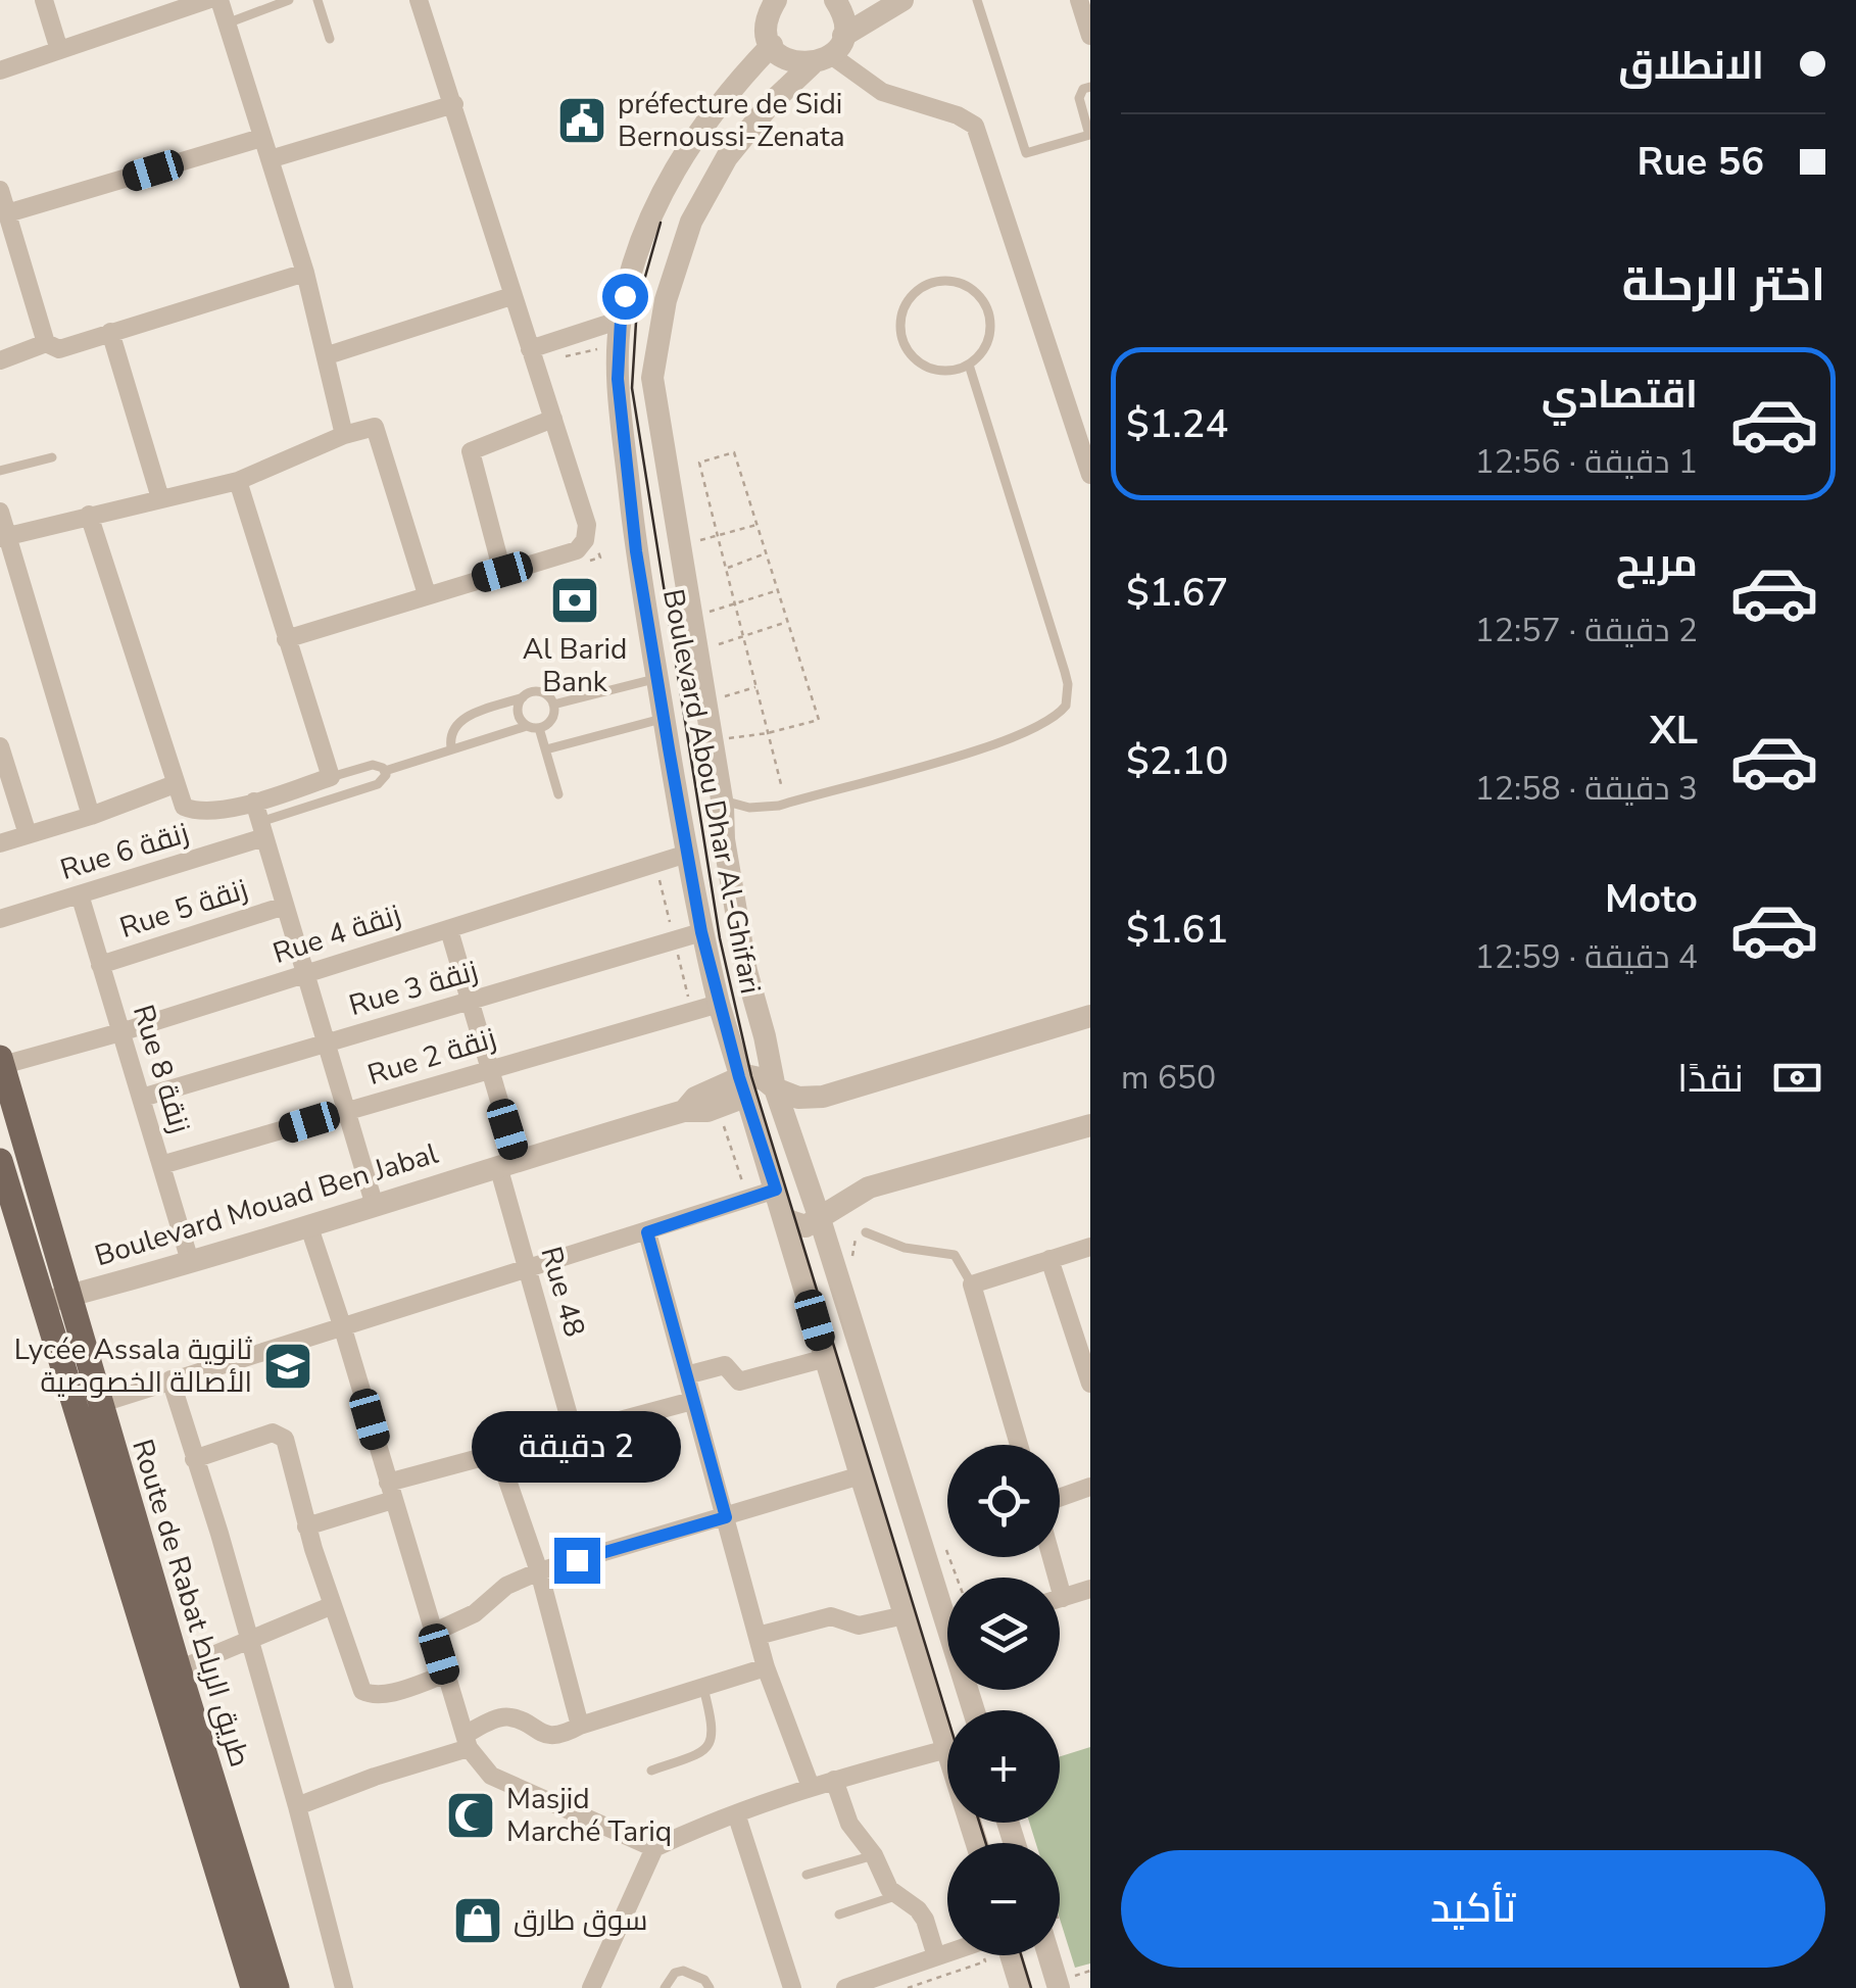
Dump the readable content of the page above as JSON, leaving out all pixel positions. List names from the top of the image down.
{
  "streets": {
    "main road": ["Route de Rabat طريق الرباط"],
    "street": [
      "Boulevard Abou Dhar Al-Ghifari",
      "Rue 6 زنقة",
      "Rue 5 زنقة",
      "Rue 4 زنقة",
      "Rue 3 زنقة",
      "Rue 2 زنقة",
      "Rue 8 زنقة",
      "Boulevard Mouad Ben Jabal",
      "Rue 48"
    ]
  },
  "crossings": [
    ["Boulevard Abou Dhar Al-Ghifari", "Rue 4 زنقة"],
    ["Boulevard Abou Dhar Al-Ghifari", "Rue 3 زنقة"],
    ["Boulevard Abou Dhar Al-Ghifari", "Rue 2 زنقة"],
    ["Boulevard Abou Dhar Al-Ghifari", "Boulevard Mouad Ben Jabal"],
    ["Rue 6 زنقة", "Rue 8 زنقة"],
    ["Rue 5 زنقة", "Rue 8 زنقة"],
    ["Rue 4 زنقة", "Rue 8 زنقة"],
    ["Rue 4 زنقة", "Rue 48"],
    ["Rue 4 زنقة", "Route de Rabat طريق الرباط"],
    ["Rue 3 زنقة", "Rue 8 زنقة"],
    ["Rue 3 زنقة", "Rue 48"],
    ["Rue 2 زنقة", "Rue 8 زنقة"],
    ["Rue 2 زنقة", "Rue 48"],
    ["Rue 8 زنقة", "Boulevard Mouad Ben Jabal"],
    ["Boulevard Mouad Ben Jabal", "Rue 48"],
    ["Boulevard Mouad Ben Jabal", "Route de Rabat طريق الرباط"]
  ],
  "places": {
    "public building": ["préfecture de Sidi Bernoussi-Zenata"],
    "bank": ["Al Barid Bank"],
    "school or university": ["Lycée Assala ثانوية الأصالة الخصوصية"],
    "mosque": ["Masjid Marché Tariq"],
    "shop": ["سوق طارق"]
  },
  "page": {
    "banner": ["الانطلاق", "Rue 56"],
    "heading": "اختر الرحلة",
    "list": [
      {
        "name": "اقتصادي",
        "note": "1 دقيقة · 12:56",
        "value": "$1.24"
      },
      {
        "name": "مريح",
        "note": "2 دقيقة · 12:57",
        "value": "$1.67"
      },
      {
        "name": "XL",
        "note": "3 دقيقة · 12:58",
        "value": "$2.10"
      },
      {
        "name": "Moto",
        "note": "4 دقيقة · 12:59",
        "value": "$1.61"
      }
    ],
    "pay": ["نقدًا", "650 m"],
    "bubble": "2 دقيقة",
    "map_buttons": ["+", "−"],
    "buttons": "تأكيد"
  }
}
